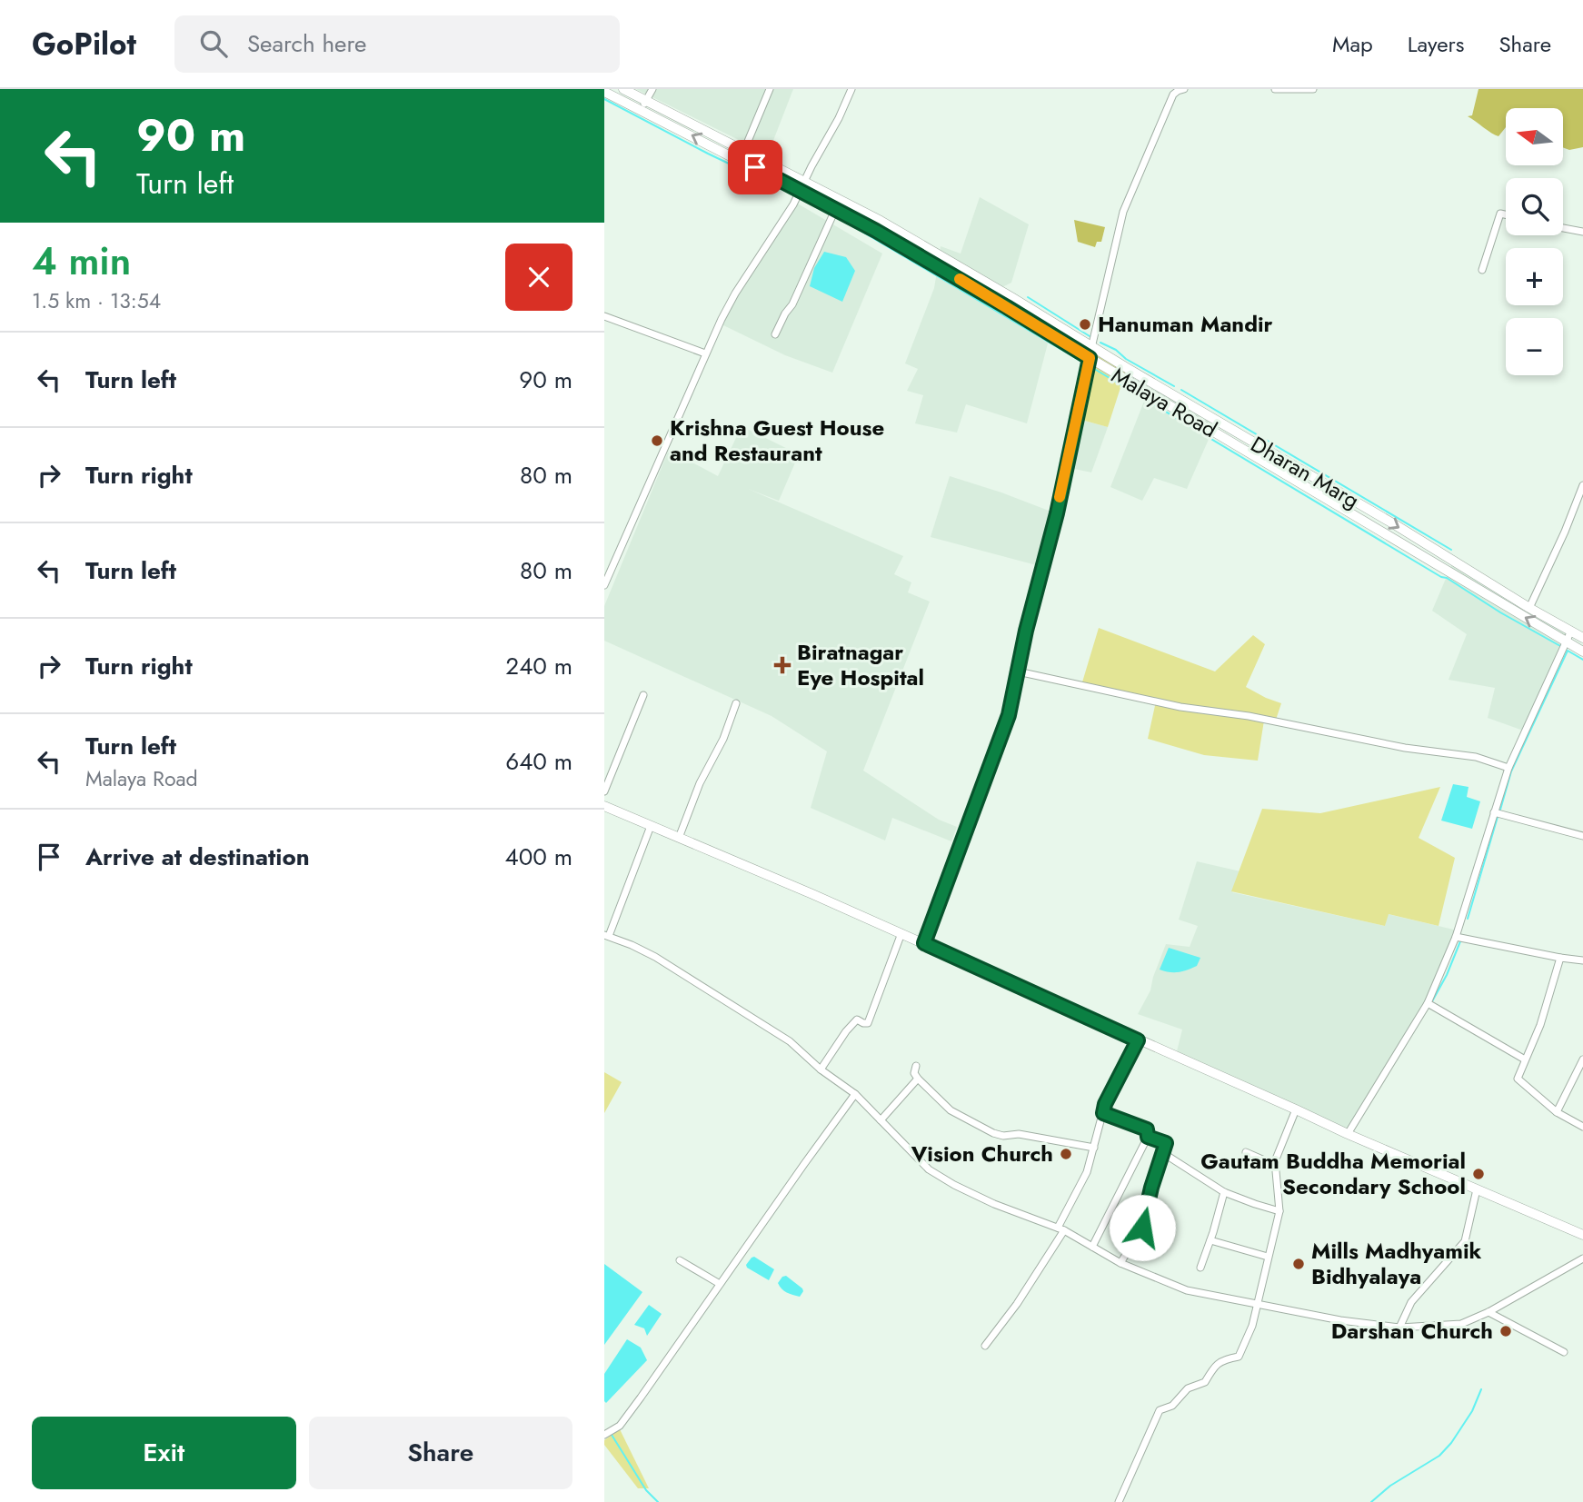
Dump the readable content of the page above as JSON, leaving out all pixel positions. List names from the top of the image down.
{
  "streets": {
    "main road": ["Malaya Road", "Dharan Marg"]
  },
  "one_way": ["Malaya Road"],
  "places": {
    "other": [
      "Hanuman Mandir",
      "Krishna Guest House and Restaurant",
      "Vision Church",
      "Gautam Buddha Memorial Secondary School",
      "Mills Madhyamik Bidhyalaya",
      "Darshan Church"
    ],
    "health": ["Biratnagar Eye Hospital"]
  },
  "north": "left",
  "page": {
    "header": "GoPilot",
    "search": "Search here",
    "nav": ["Map", "Layers", "Share"],
    "turn": ["90 m", "Turn left"],
    "map_buttons": ["+", "−"],
    "heading": ["4 min", "1.5 km · 13:54"],
    "list": [
      {
        "name": "Turn left",
        "value": "90 m"
      },
      {
        "name": "Turn right",
        "value": "80 m"
      },
      {
        "name": "Turn left",
        "value": "80 m"
      },
      {
        "name": "Turn right",
        "value": "240 m"
      },
      {
        "name": "Turn left",
        "note": "Malaya Road",
        "value": "640 m"
      },
      {
        "name": "Arrive at destination",
        "value": "400 m"
      }
    ],
    "buttons": ["Exit", "Share"]
  }
}
